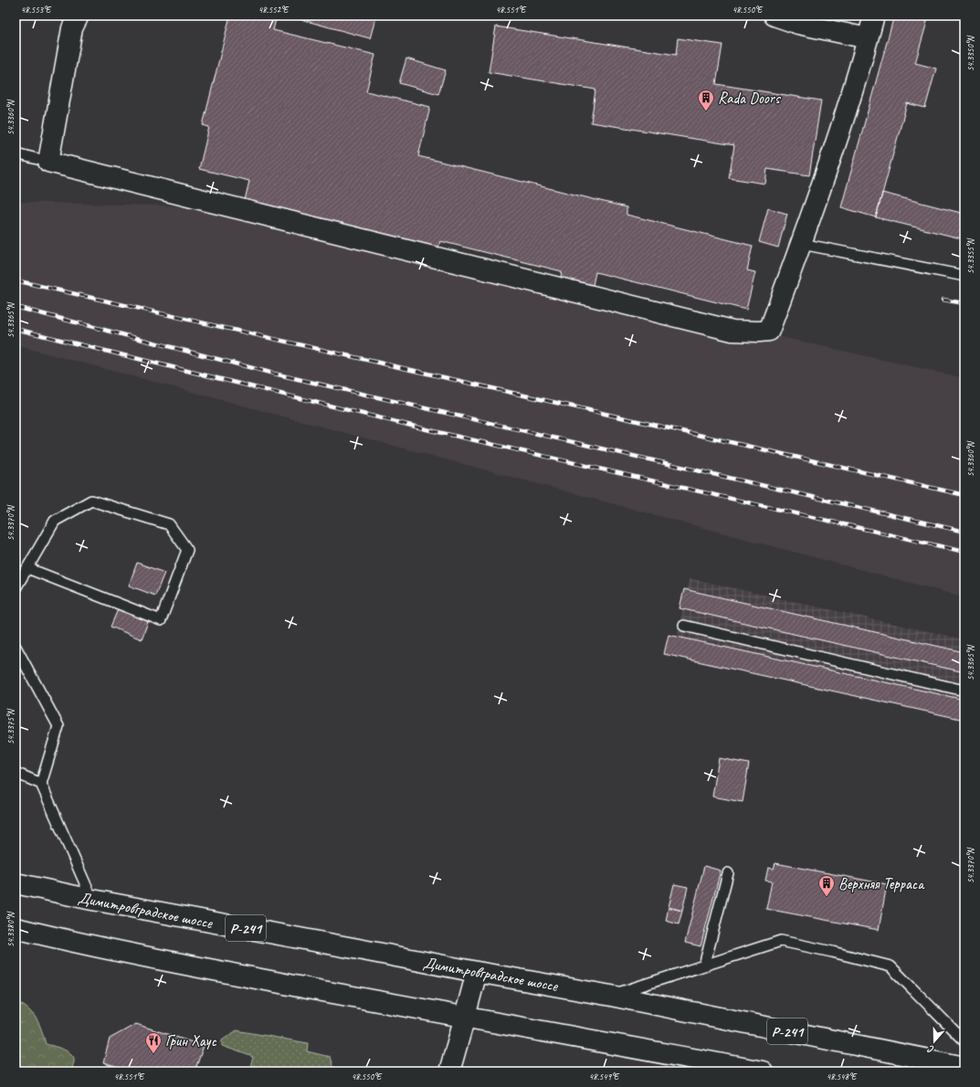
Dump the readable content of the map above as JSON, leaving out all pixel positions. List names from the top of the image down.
{
  "streets": {
    "main road": ["Димитровградское шоссе", "Р-241"]
  },
  "places": {
    "building": ["Rada Doors", "Верхняя Терраса"],
    "restaurant": ["Грин Хаус"]
  },
  "north": "bottom",
  "coordinates": [
    "48.553°E",
    "48.552°E",
    "48.551°E",
    "48.550°E",
    "54.3350°N",
    "54.3360°N",
    "54.3355°N",
    "54.3365°N",
    "54.3370°N",
    "54.3375°N",
    "54.3380°N",
    "48.549°E",
    "48.548°E"
  ]
}
